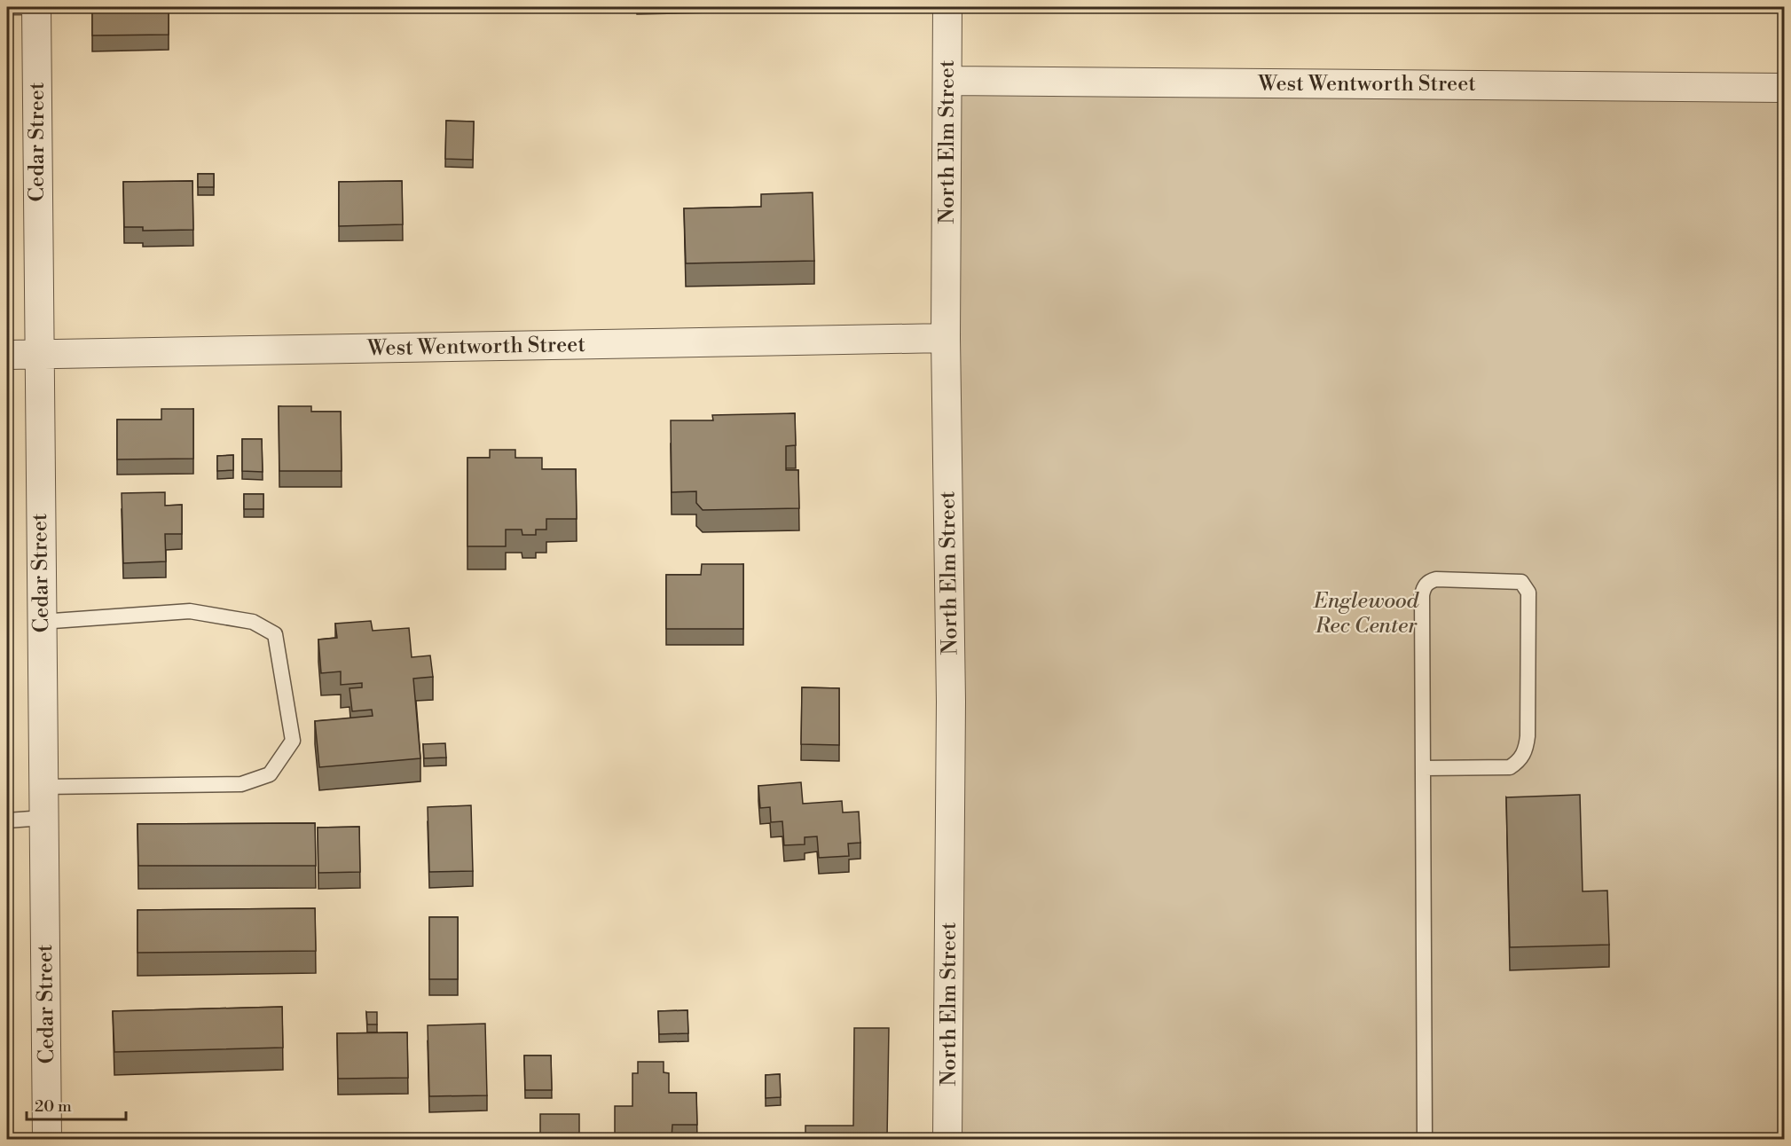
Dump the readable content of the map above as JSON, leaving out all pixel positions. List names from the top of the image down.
{
  "streets": {
    "street": ["West Wentworth Street", "Cedar Street", "North Elm Street"]
  },
  "crossings": [
    ["West Wentworth Street", "Cedar Street"],
    ["West Wentworth Street", "North Elm Street"]
  ],
  "parks": ["Englewood Rec Center"],
  "scale_bar": "20 m"
}
